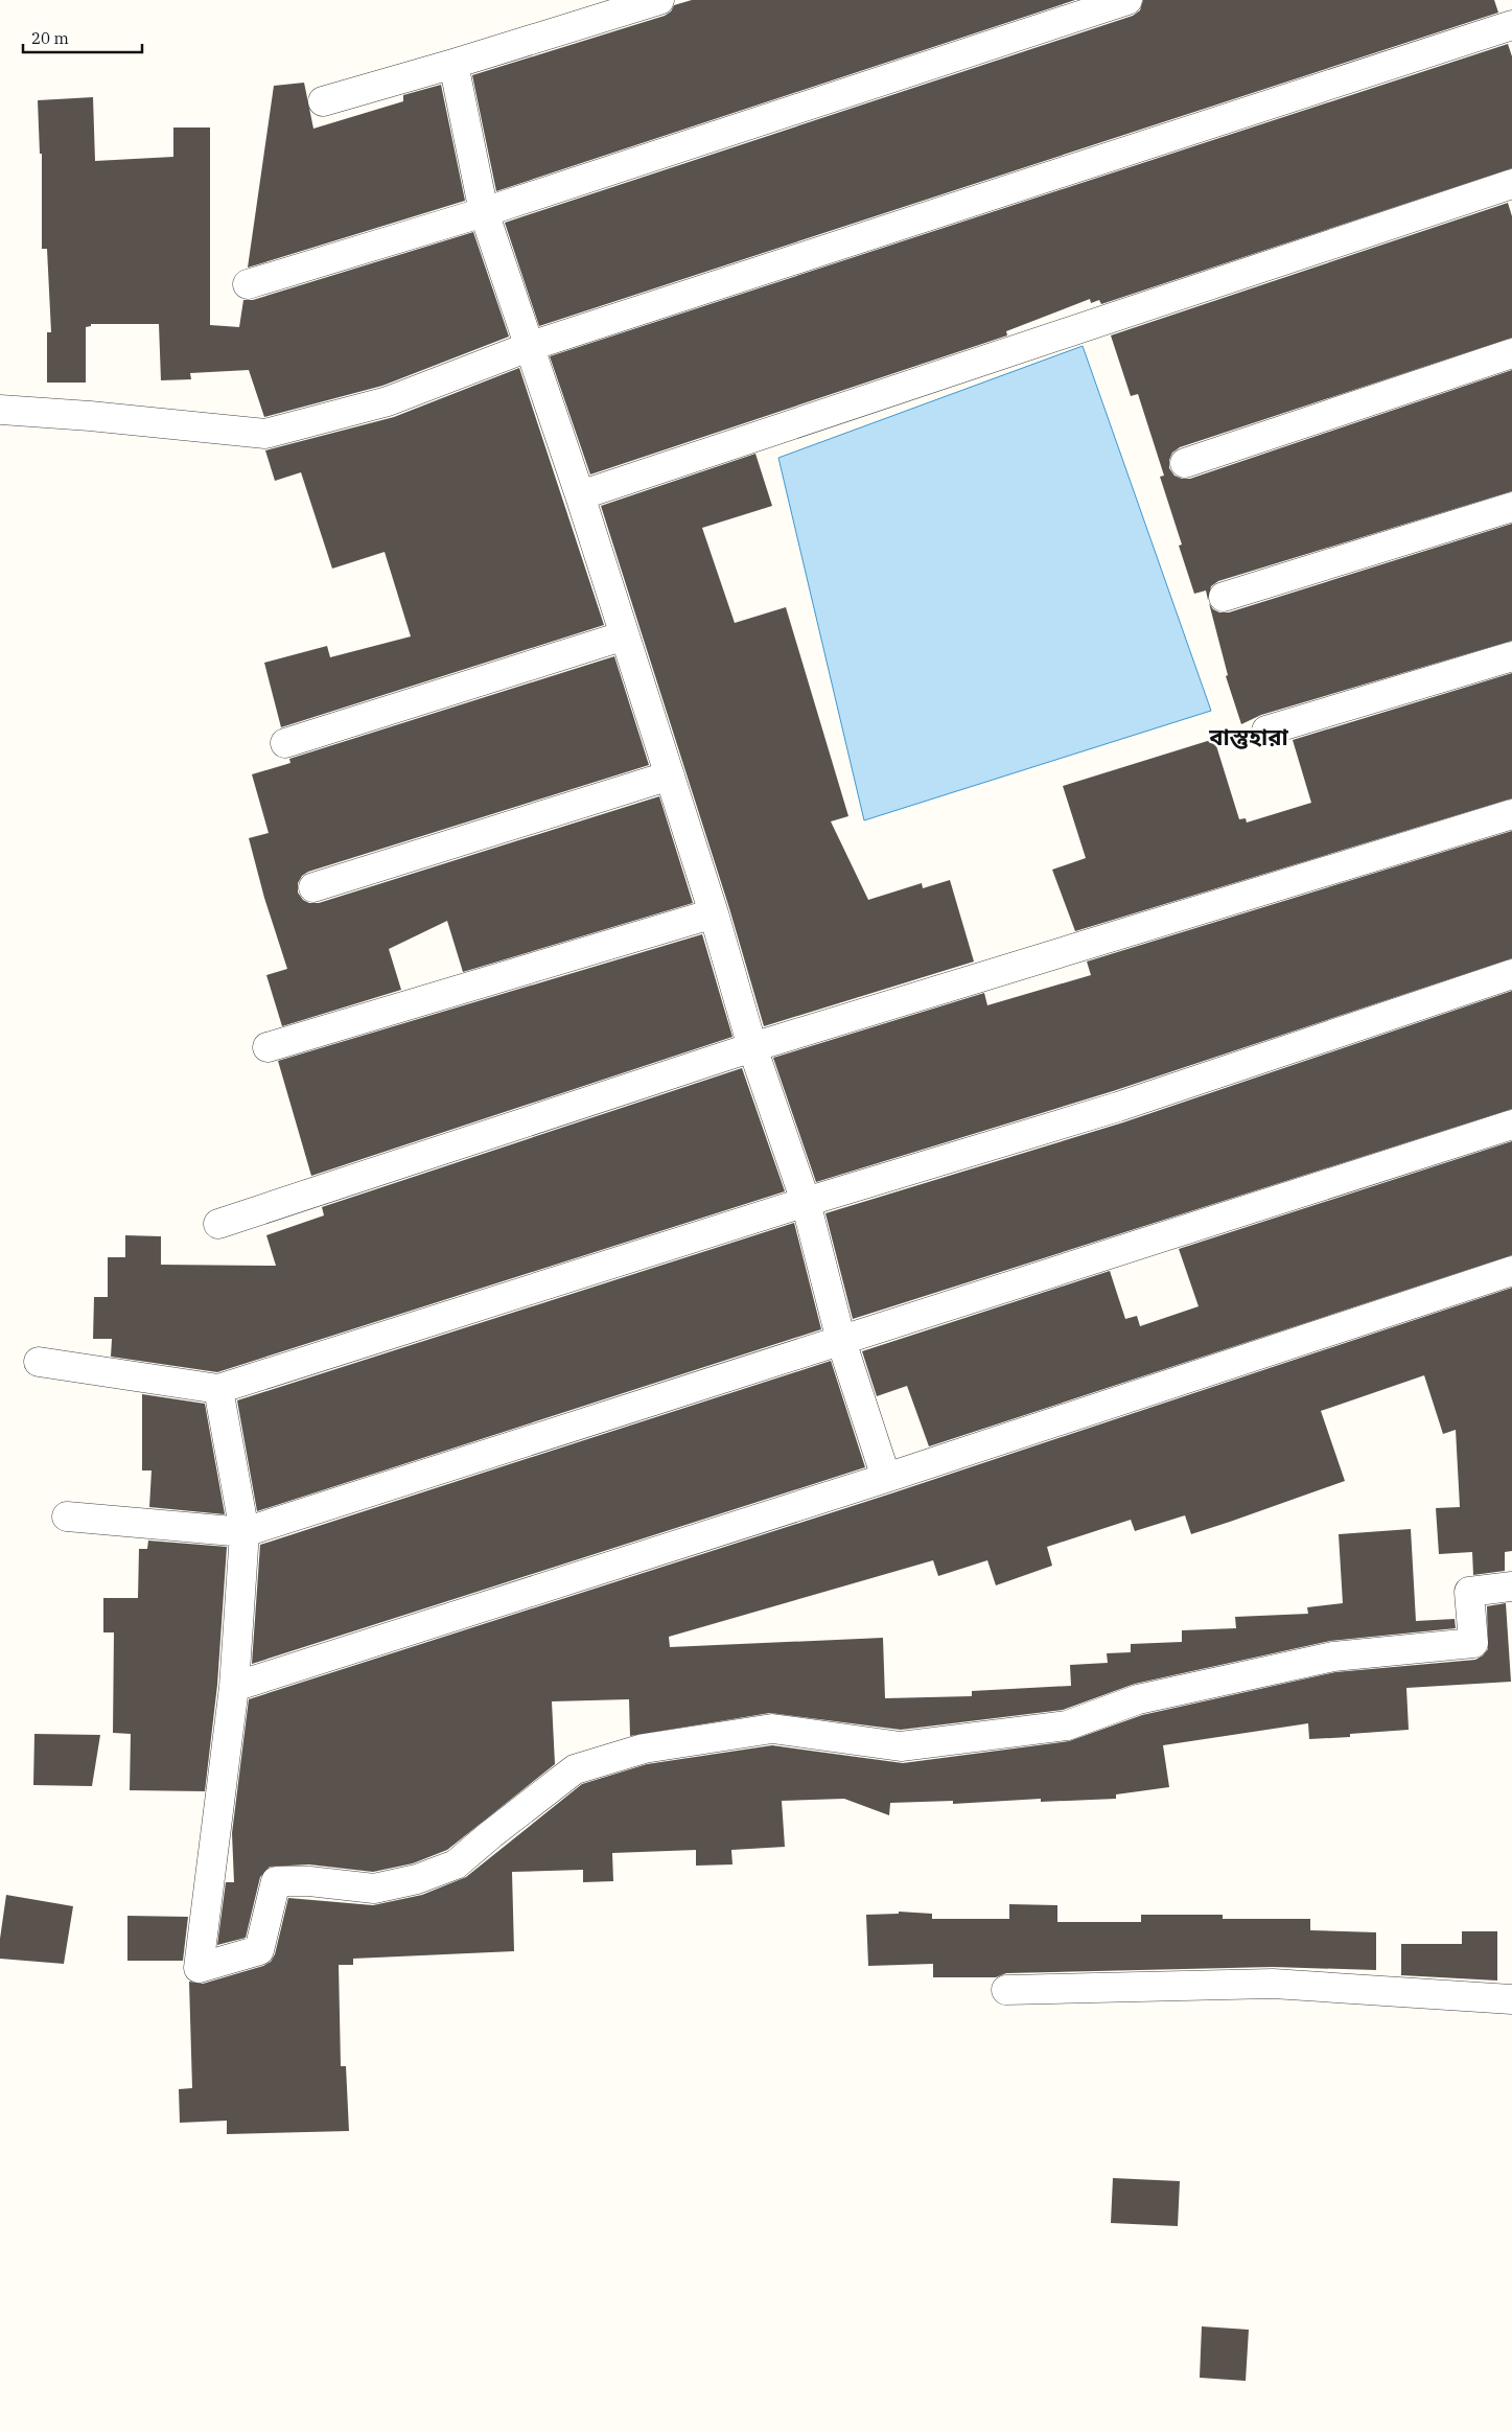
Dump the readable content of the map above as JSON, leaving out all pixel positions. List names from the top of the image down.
{
  "districts": ["বাস্তুহারা"],
  "scale_bar": "20 m"
}
